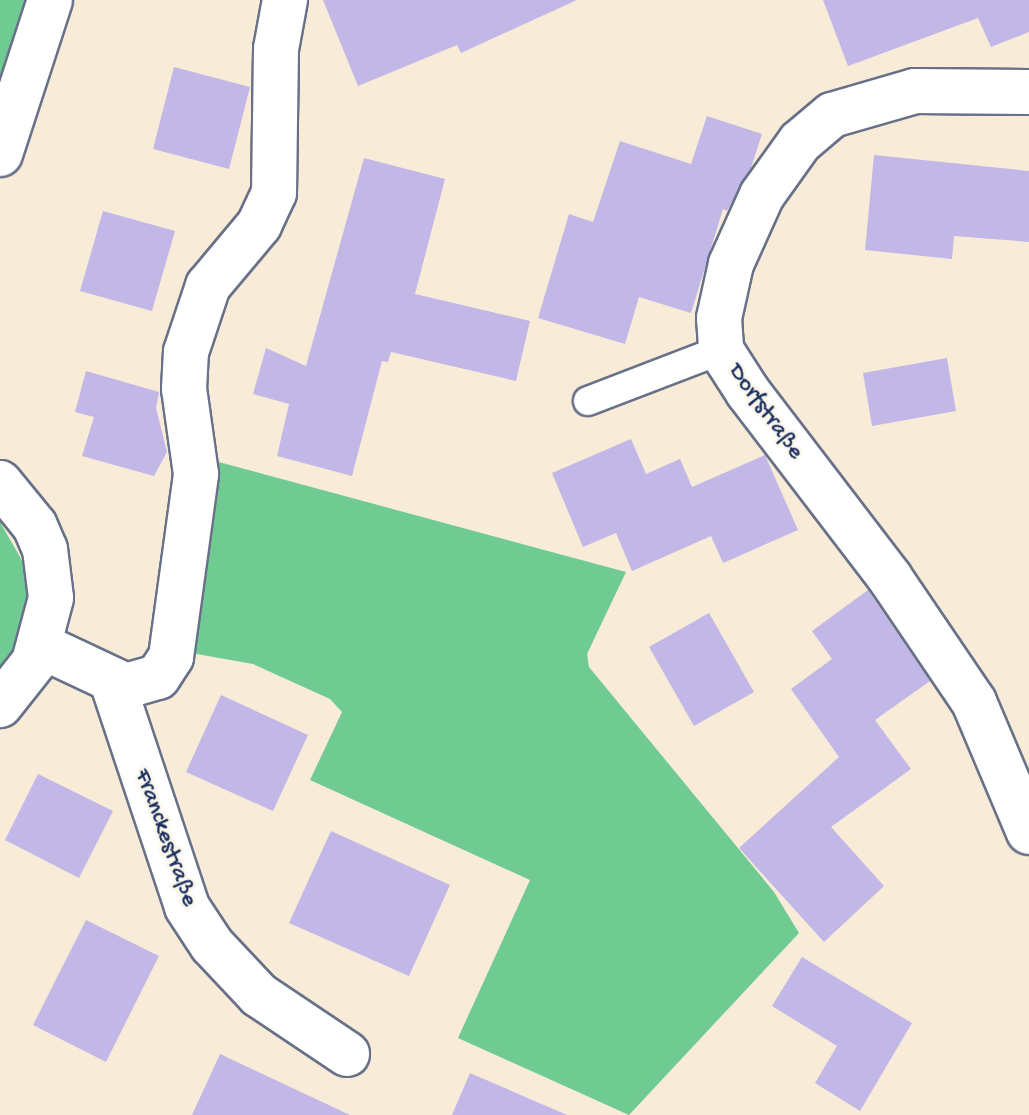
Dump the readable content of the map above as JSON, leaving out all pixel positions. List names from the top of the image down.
{
  "streets": {
    "street": ["Dorfstraße", "Franckestraße"]
  }
}
